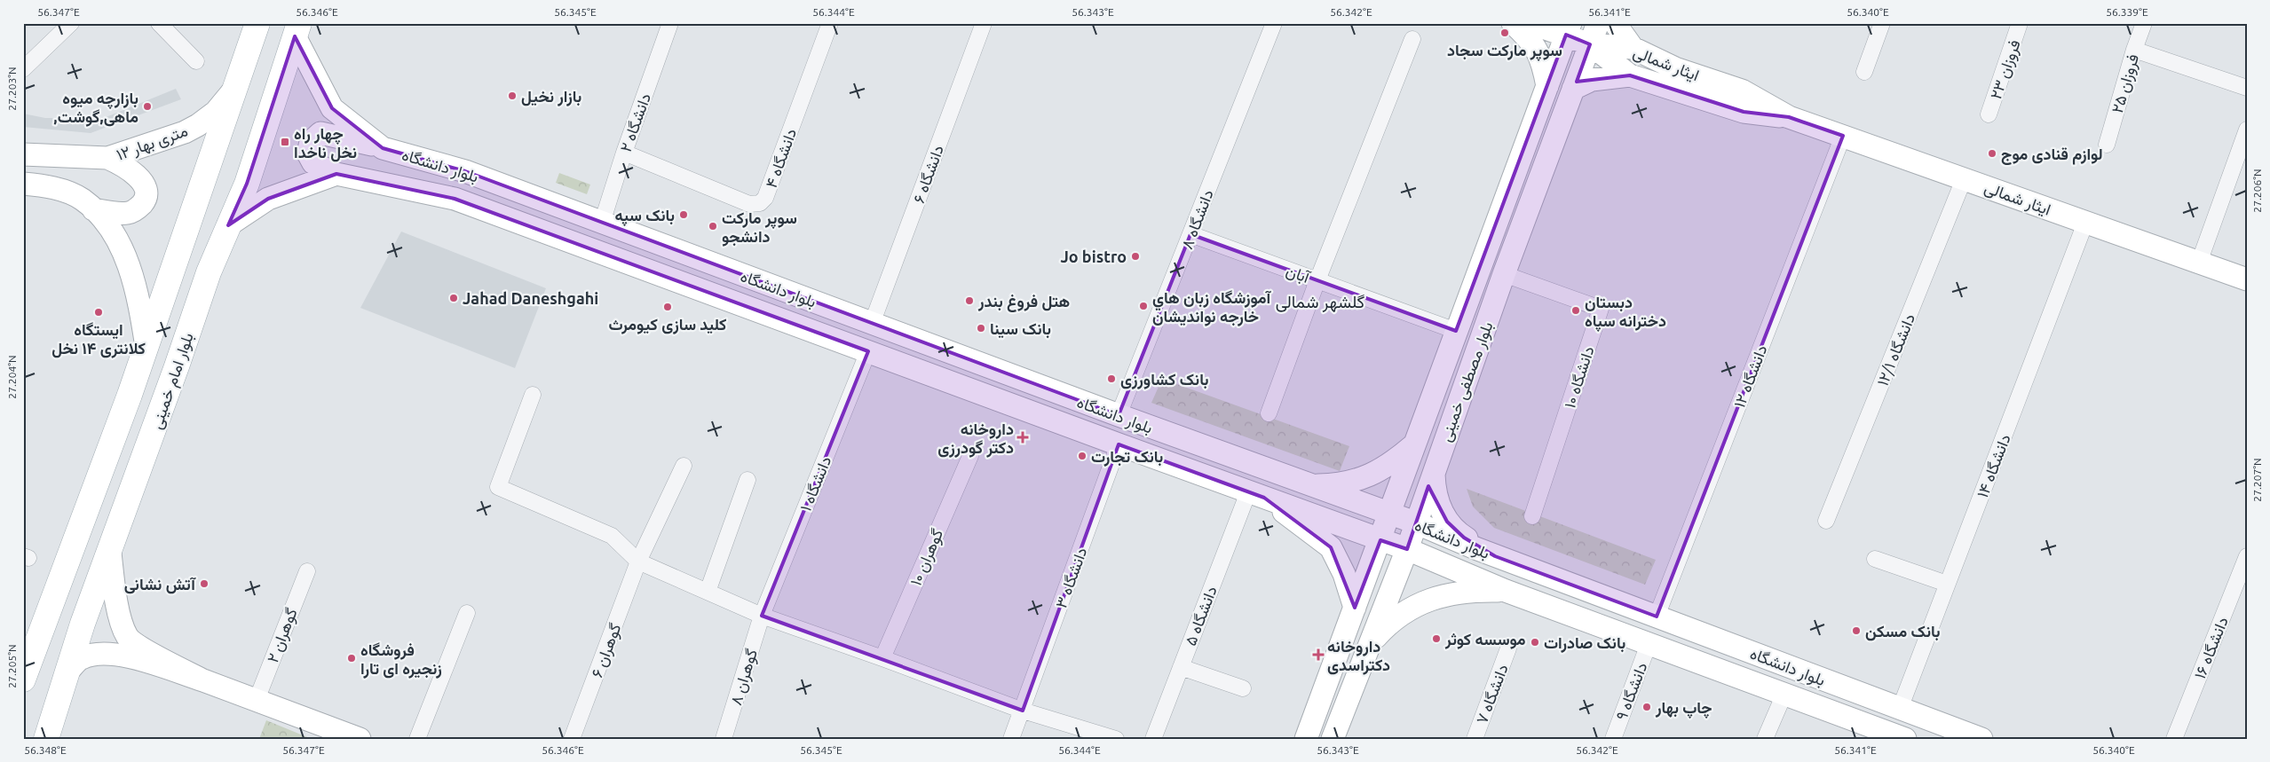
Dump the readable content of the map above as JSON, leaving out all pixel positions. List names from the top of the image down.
{
  "streets": {
    "main road": [
      "ایثار شمالی",
      "۱۲ متری بهار",
      "بلوار دانشگاه",
      "بلوار امام خمینی",
      "بلوار مصطفی خمینی"
    ],
    "street": [
      "فروزان ۲۳",
      "فروزان ۲۵",
      "دانشگاه ۲",
      "دانشگاه ۴",
      "دانشگاه ۶",
      "دانشگاه ۸",
      "آبان",
      "دانشگاه ۱۲/۱",
      "دانشگاه ۱۲",
      "دانشگاه ۱۰",
      "دانشگاه ۱۴",
      "دانشگاه ۱",
      "گوهران ۱۰",
      "دانشگاه ۳",
      "دانشگاه ۵",
      "گوهران ۲",
      "دانشگاه ۱۶",
      "گوهران ۶",
      "گوهران ۸",
      "دانشگاه ۹",
      "دانشگاه ۷"
    ]
  },
  "crossings": [
    ["ایثار شمالی", "دانشگاه ۱۲/۱"],
    ["ایثار شمالی", "دانشگاه ۱۲"],
    ["ایثار شمالی", "بلوار مصطفی خمینی"],
    ["ایثار شمالی", "دانشگاه ۱۴"],
    ["دانشگاه ۲", "دانشگاه ۴"],
    ["دانشگاه ۲", "بلوار دانشگاه"],
    ["بلوار دانشگاه", "دانشگاه ۶"],
    ["بلوار دانشگاه", "دانشگاه ۸"],
    ["بلوار دانشگاه", "دانشگاه ۱۲"],
    ["بلوار دانشگاه", "بلوار امام خمینی"],
    ["بلوار دانشگاه", "بلوار مصطفی خمینی"],
    ["بلوار دانشگاه", "دانشگاه ۱۴"],
    ["بلوار دانشگاه", "دانشگاه ۱"],
    ["بلوار دانشگاه", "دانشگاه ۳"],
    ["بلوار دانشگاه", "دانشگاه ۵"],
    ["بلوار دانشگاه", "دانشگاه ۹"],
    ["دانشگاه ۸", "آبان"],
    ["آبان", "بلوار مصطفی خمینی"],
    ["دانشگاه ۱۰", "بلوار مصطفی خمینی"],
    ["دانشگاه ۱", "گوهران ۸"]
  ],
  "districts": ["گلشهر شمالی"],
  "places": {
    "other": [
      "سوپر مارکت سجاد",
      "بازار نخیل",
      "بازارچه میوه ,ماهی,گوشت",
      "لوازم قنادی موج",
      "بانک سپه",
      "سوپر مارکت دانشجو",
      "Jo bistro",
      "Jahad Daneshgahi",
      "هتل فروغ بندر",
      "آموزشگاه زبان هاي خارجه نوانديشان",
      "کلید سازی کیومرث",
      "دبستان دخترانه سپاه",
      "ایستگاه کلانتری ۱۴ نخل",
      "بانک سینا",
      "بانک کشاورزی",
      "بانک تجارت",
      "آتش نشانی",
      "بانک مسکن",
      "موسسه کوثر",
      "بانک صادرات",
      "فروشگاه زنجیره ای تارا",
      "چاپ بهار"
    ],
    "transit": ["چهار راه نخل ناخدا"],
    "health": ["داروخانه دکتر گودرزی", "داروخانه دکتراسدی"]
  },
  "coordinates": [
    "56.347°E",
    "56.346°E",
    "56.345°E",
    "56.344°E",
    "56.343°E",
    "56.342°E",
    "56.341°E",
    "56.340°E",
    "56.339°E",
    "27.203°N",
    "27.206°N",
    "27.204°N",
    "27.207°N",
    "27.205°N",
    "56.348°E"
  ]
}
